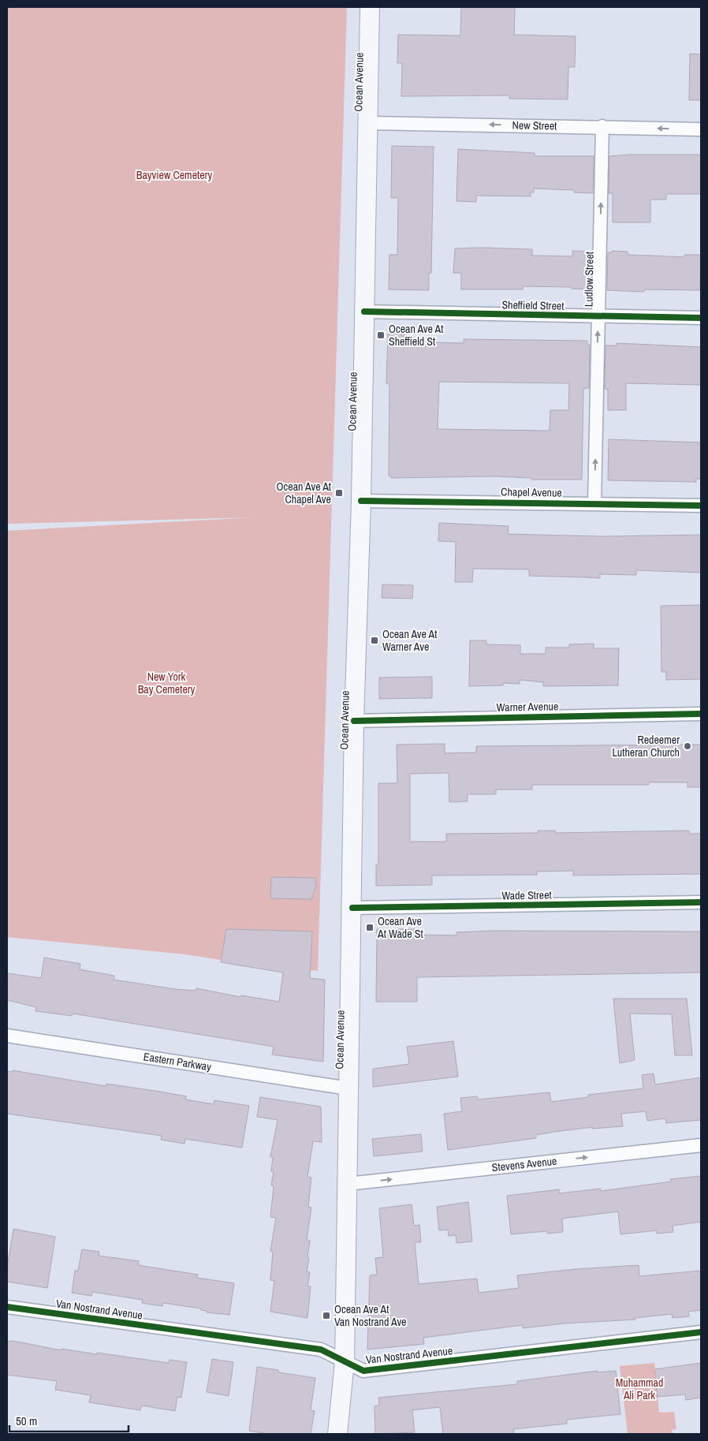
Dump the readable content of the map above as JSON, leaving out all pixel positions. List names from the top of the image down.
{
  "streets": {
    "street": [
      "Ocean Avenue",
      "New Street",
      "Ludlow Street",
      "Sheffield Street",
      "Chapel Avenue",
      "Warner Avenue",
      "Wade Street",
      "Eastern Parkway",
      "Stevens Avenue",
      "Van Nostrand Avenue"
    ]
  },
  "crossings": [
    ["Ocean Avenue", "New Street"],
    ["Ocean Avenue", "Sheffield Street"],
    ["Ocean Avenue", "Chapel Avenue"],
    ["Ocean Avenue", "Warner Avenue"],
    ["Ocean Avenue", "Wade Street"],
    ["Ocean Avenue", "Eastern Parkway"],
    ["Ocean Avenue", "Stevens Avenue"],
    ["Ocean Avenue", "Van Nostrand Avenue"],
    ["New Street", "Ludlow Street"],
    ["Ludlow Street", "Sheffield Street"],
    ["Ludlow Street", "Chapel Avenue"]
  ],
  "one_way": ["New Street", "Ludlow Street", "Stevens Avenue"],
  "parks": ["Bayview Cemetery", "New York Bay Cemetery", "Muhammad Ali Park"],
  "places": {
    "transit": [
      "Ocean Ave At Sheffield St",
      "Ocean Ave At Chapel Ave",
      "Ocean Ave At Warner Ave",
      "Ocean Ave At Wade St",
      "Ocean Ave At Van Nostrand Ave"
    ],
    "other": ["Redeemer Lutheran Church"]
  },
  "scale_bar": "50 m"
}
